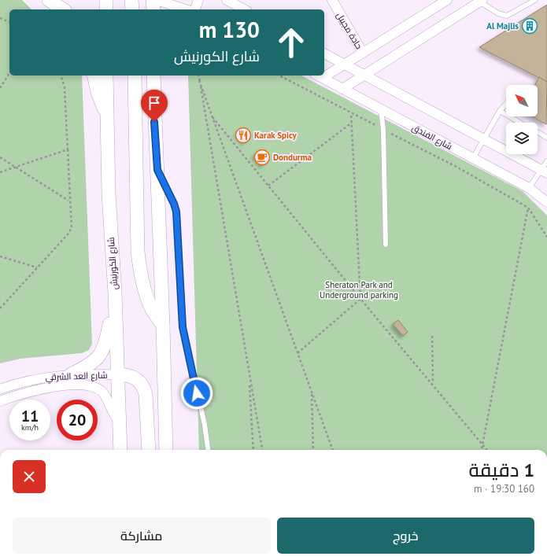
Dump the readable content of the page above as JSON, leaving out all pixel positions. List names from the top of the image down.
{
  "streets": {
    "main road": ["شارع الكورنيش"],
    "street": ["حادة مجيبل", "شارع الفندق", "شارع العد الشرقي"]
  },
  "crossings": [
    ["شارع الكورنيش", "شارع العد الشرقي"]
  ],
  "parks": ["Sheraton Park and Underground parking"],
  "places": {
    "building": ["Al Majlis"],
    "restaurant": ["Karak Spicy"],
    "cafe": ["Dondurma"]
  },
  "north": "top left",
  "page": {
    "turn": ["130 m", "شارع الكورنيش"],
    "speed": "11 km/h",
    "limit": "20",
    "heading": ["1 دقيقة", "160 m · 19:30"],
    "buttons": ["خروج", "مشاركة"]
  }
}
